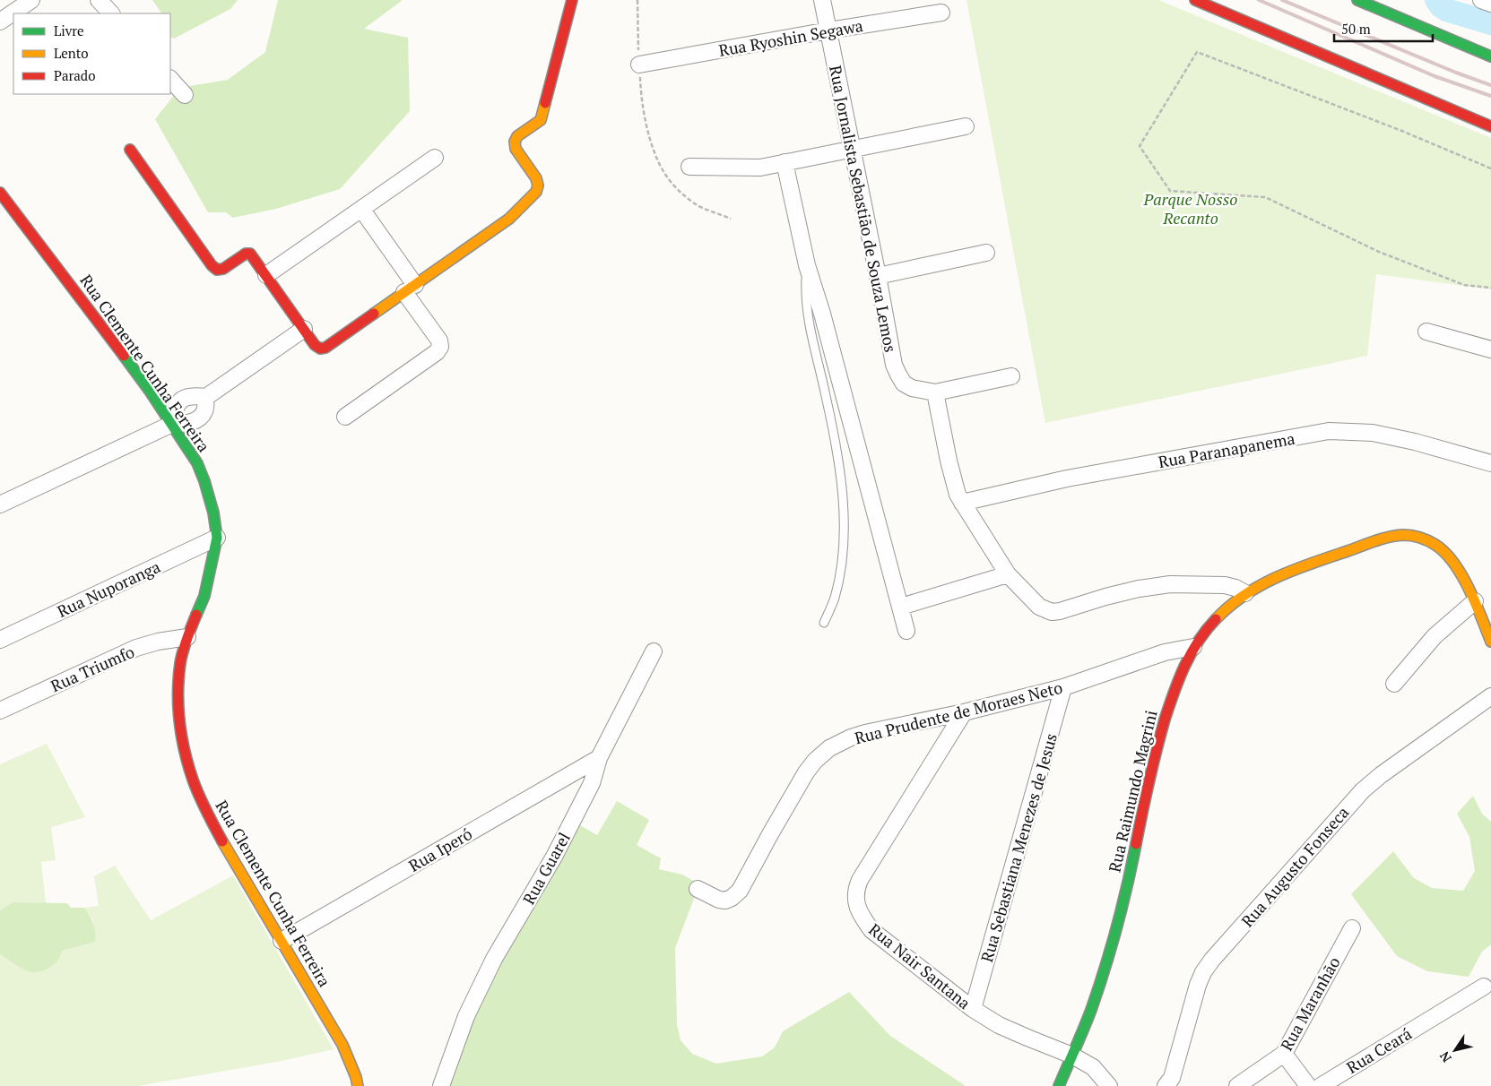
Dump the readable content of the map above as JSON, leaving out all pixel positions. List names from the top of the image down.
{
  "streets": {
    "street": [
      "Rua Ryoshin Segawa",
      "Rua Jornalista Sebastião de Souza Lemos",
      "Rua Clemente Cunha Ferreira",
      "Rua Paranapanema",
      "Rua Nuporanga",
      "Rua Triumfo",
      "Rua Prudente de Moraes Neto",
      "Rua Raimundo Magrini",
      "Rua Sebastiana Menezes de Jesus",
      "Rua Iperó",
      "Rua Augusto Fonseca",
      "Rua Guarel",
      "Rua Nair Santana",
      "Rua Maranhão",
      "Rua Ceará"
    ]
  },
  "crossings": [
    ["Rua Ryoshin Segawa", "Rua Jornalista Sebastião de Souza Lemos"],
    ["Rua Clemente Cunha Ferreira", "Rua Nuporanga"],
    ["Rua Clemente Cunha Ferreira", "Rua Triumfo"],
    ["Rua Clemente Cunha Ferreira", "Rua Iperó"],
    ["Rua Prudente de Moraes Neto", "Rua Raimundo Magrini"],
    ["Rua Prudente de Moraes Neto", "Rua Sebastiana Menezes de Jesus"],
    ["Rua Prudente de Moraes Neto", "Rua Nair Santana"],
    ["Rua Raimundo Magrini", "Rua Nair Santana"],
    ["Rua Sebastiana Menezes de Jesus", "Rua Nair Santana"],
    ["Rua Iperó", "Rua Guarel"]
  ],
  "parks": ["Parque Nosso Recanto"],
  "legend": ["Livre", "Lento", "Parado"],
  "scale_bar": "50 m",
  "north": "bottom left"
}
